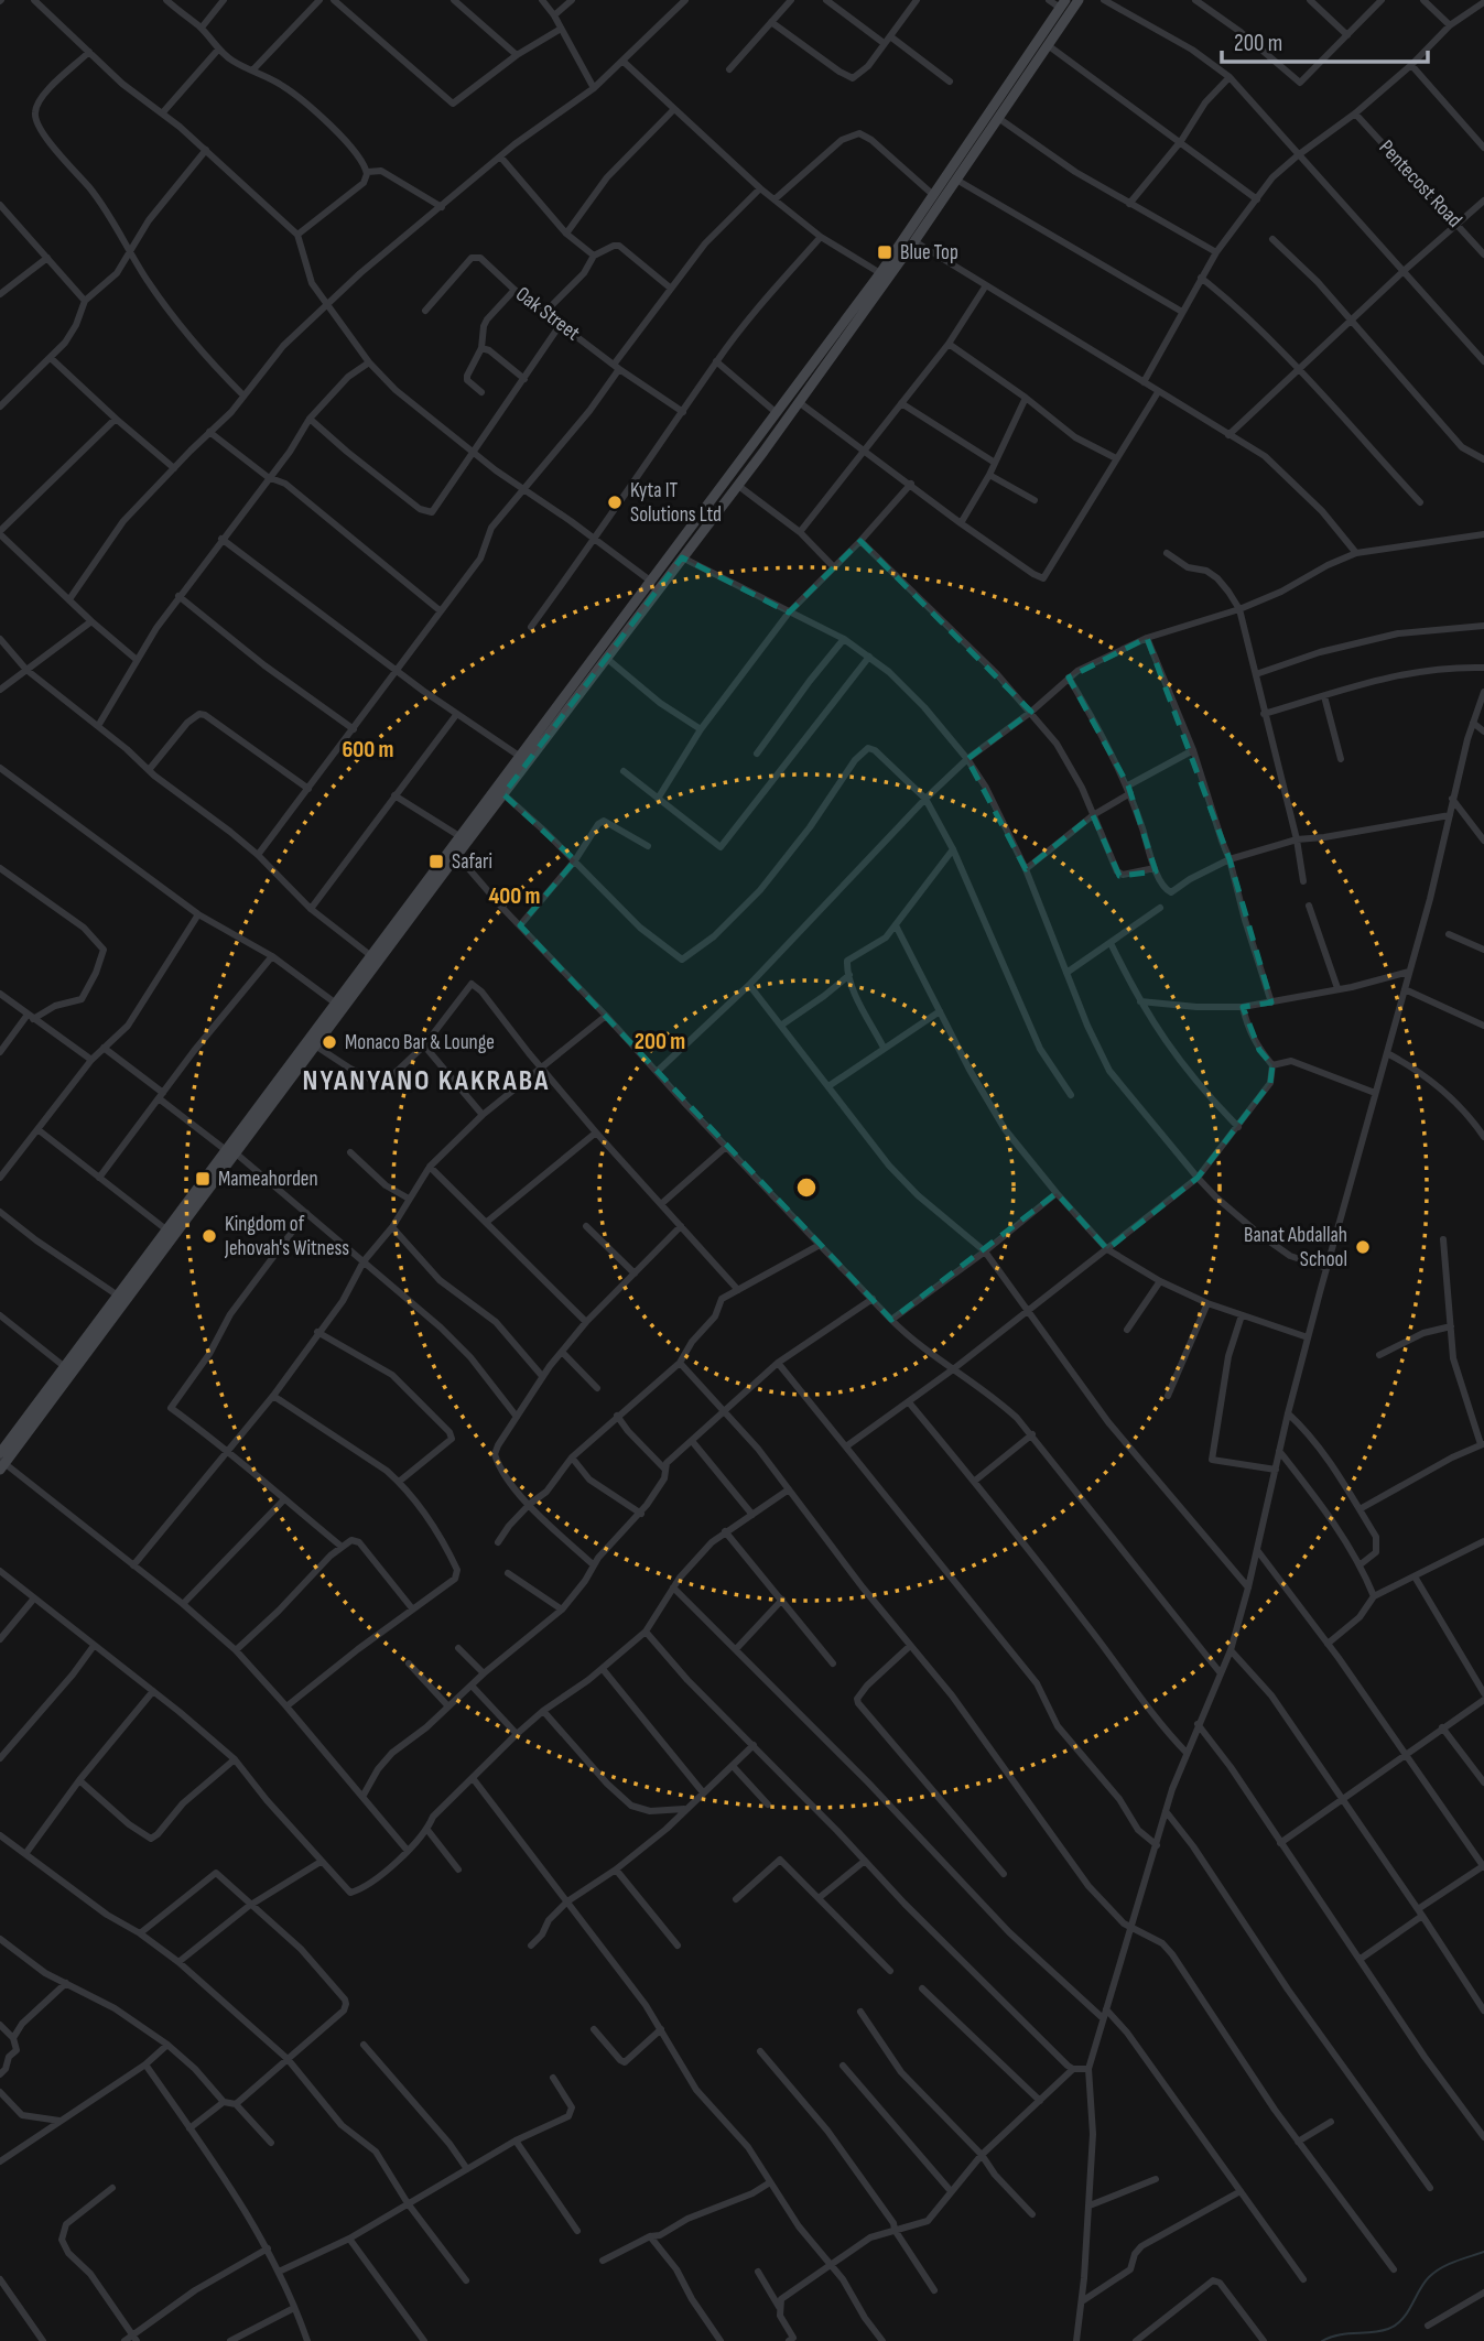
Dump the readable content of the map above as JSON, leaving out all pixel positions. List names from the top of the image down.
{
  "streets": {
    "street": ["Pentecost Road", "Oak Street"]
  },
  "districts": ["NYANYANO KAKRABA"],
  "places": {
    "transit": ["Blue Top", "Safari", "Mameahorden"],
    "other": [
      "Kyta IT Solutions Ltd",
      "Monaco Bar & Lounge",
      "Kingdom of Jehovah's Witness",
      "Banat Abdallah School"
    ]
  },
  "scale_bar": "200 m",
  "rings": ["600 m", "400 m", "200 m"]
}
